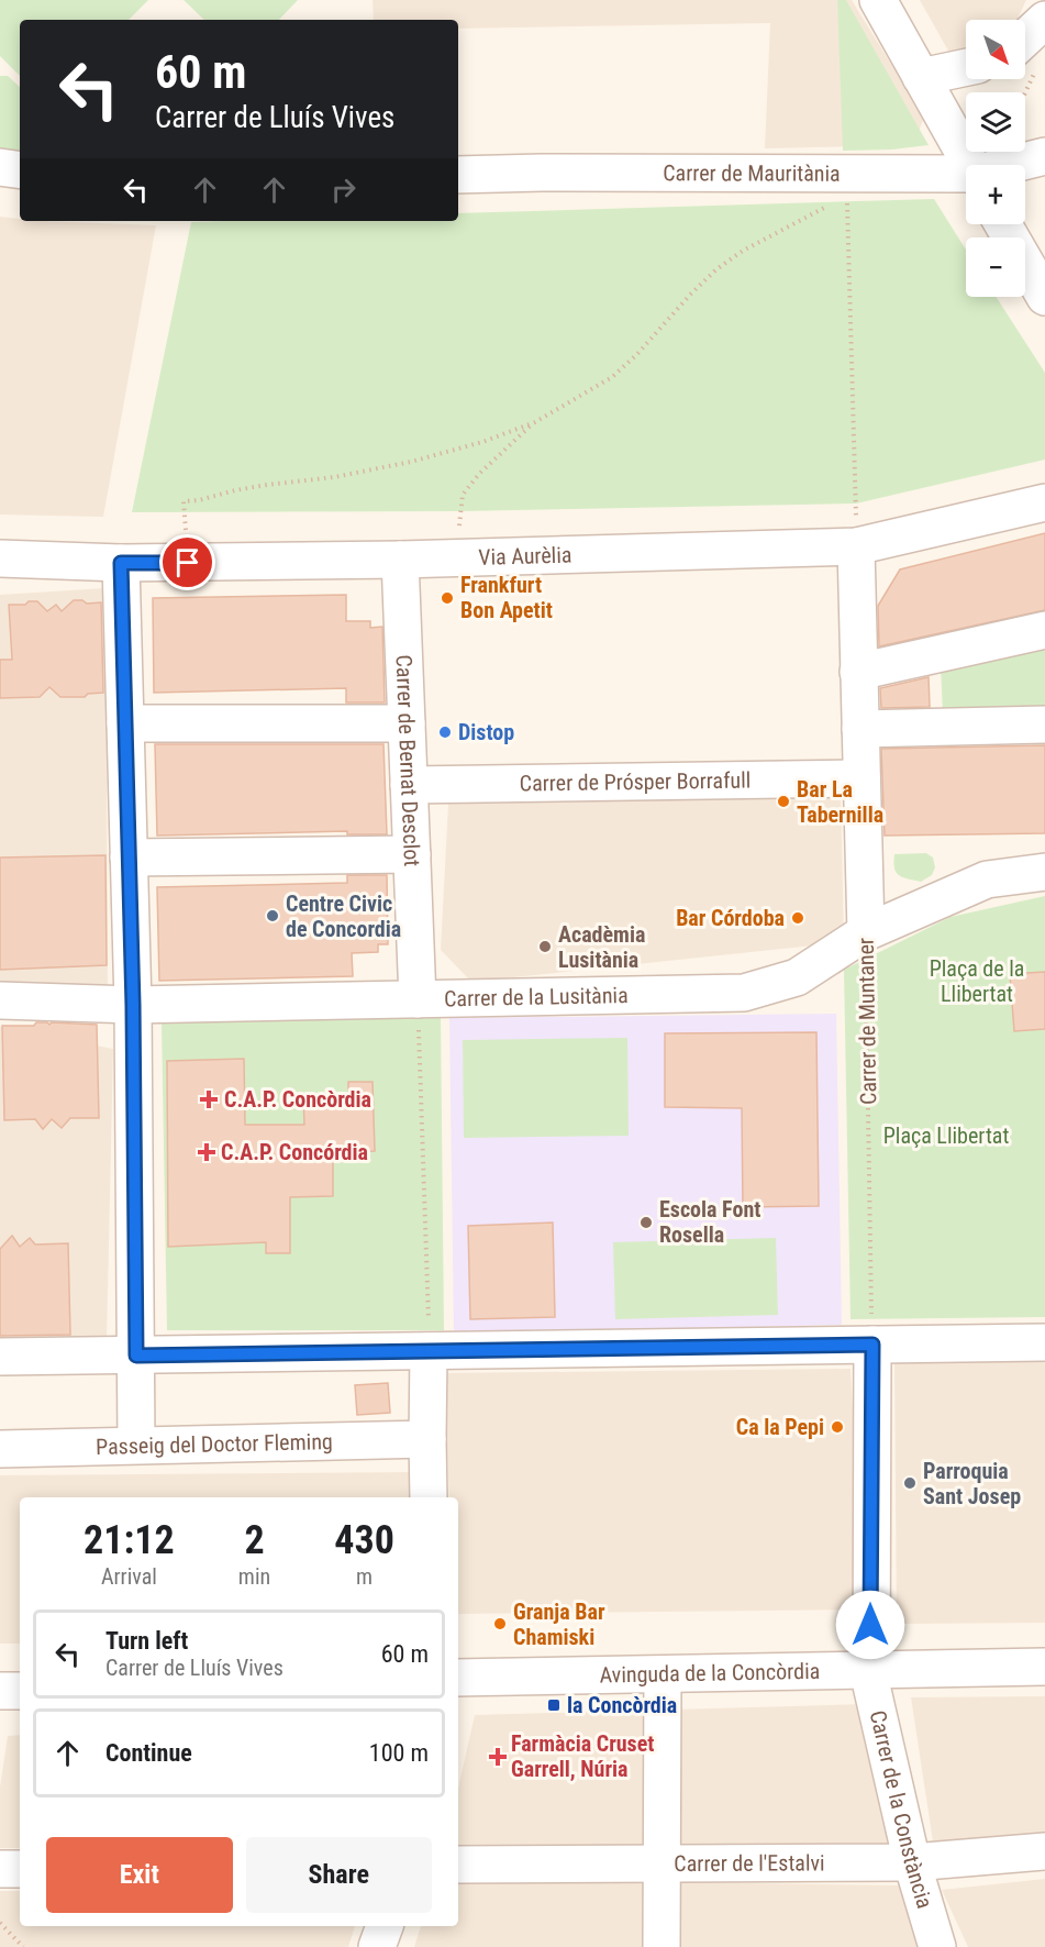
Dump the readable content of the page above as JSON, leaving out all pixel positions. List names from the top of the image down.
{
  "streets": {
    "street": [
      "Carrer de Mauritània",
      "Via Aurèlia",
      "Carrer de Bernat Desclot",
      "Carrer de Prósper Borrafull",
      "Carrer de la Lusitània",
      "Carrer de Muntaner",
      "Passeig del Doctor Fleming",
      "Avinguda de la Concòrdia",
      "Carrer de la Constància",
      "Carrer de l'Estalvi"
    ]
  },
  "crossings": [
    ["Via Aurèlia", "Carrer de Bernat Desclot"],
    ["Via Aurèlia", "Carrer de Muntaner"],
    ["Carrer de Bernat Desclot", "Carrer de Prósper Borrafull"],
    ["Carrer de Bernat Desclot", "Carrer de la Lusitània"],
    ["Carrer de Prósper Borrafull", "Carrer de Muntaner"],
    ["Carrer de la Lusitània", "Carrer de Muntaner"],
    ["Avinguda de la Concòrdia", "Carrer de la Constància"],
    ["Carrer de la Constància", "Carrer de l'Estalvi"]
  ],
  "parks": ["Plaça de la Llibertat", "Plaça Llibertat"],
  "places": {
    "other": [
      "Frankfurt Bon Apetit",
      "Distop",
      "Bar La Tabernilla",
      "Centre Civic de Concordia",
      "Bar Córdoba",
      "Acadèmia Lusitània",
      "Escola Font Rosella",
      "Ca la Pepi",
      "Parroquia Sant Josep",
      "Granja Bar Chamiski"
    ],
    "health": ["C.A.P. Concòrdia", "C.A.P. Concórdia", "Farmàcia Cruset Garrell, Núria"],
    "transit": ["la Concòrdia"]
  },
  "north": "bottom right",
  "page": {
    "map_buttons": ["+", "−"],
    "turn": ["60 m", "Carrer de Lluís Vives"],
    "eta": [
      "21:12",
      "Arrival",
      "2",
      "min",
      "430",
      "m"
    ],
    "list": [
      {
        "name": "Turn left",
        "note": "Carrer de Lluís Vives",
        "value": "60 m"
      },
      {
        "name": "Continue",
        "value": "100 m"
      }
    ],
    "buttons": ["Exit", "Share"]
  }
}
